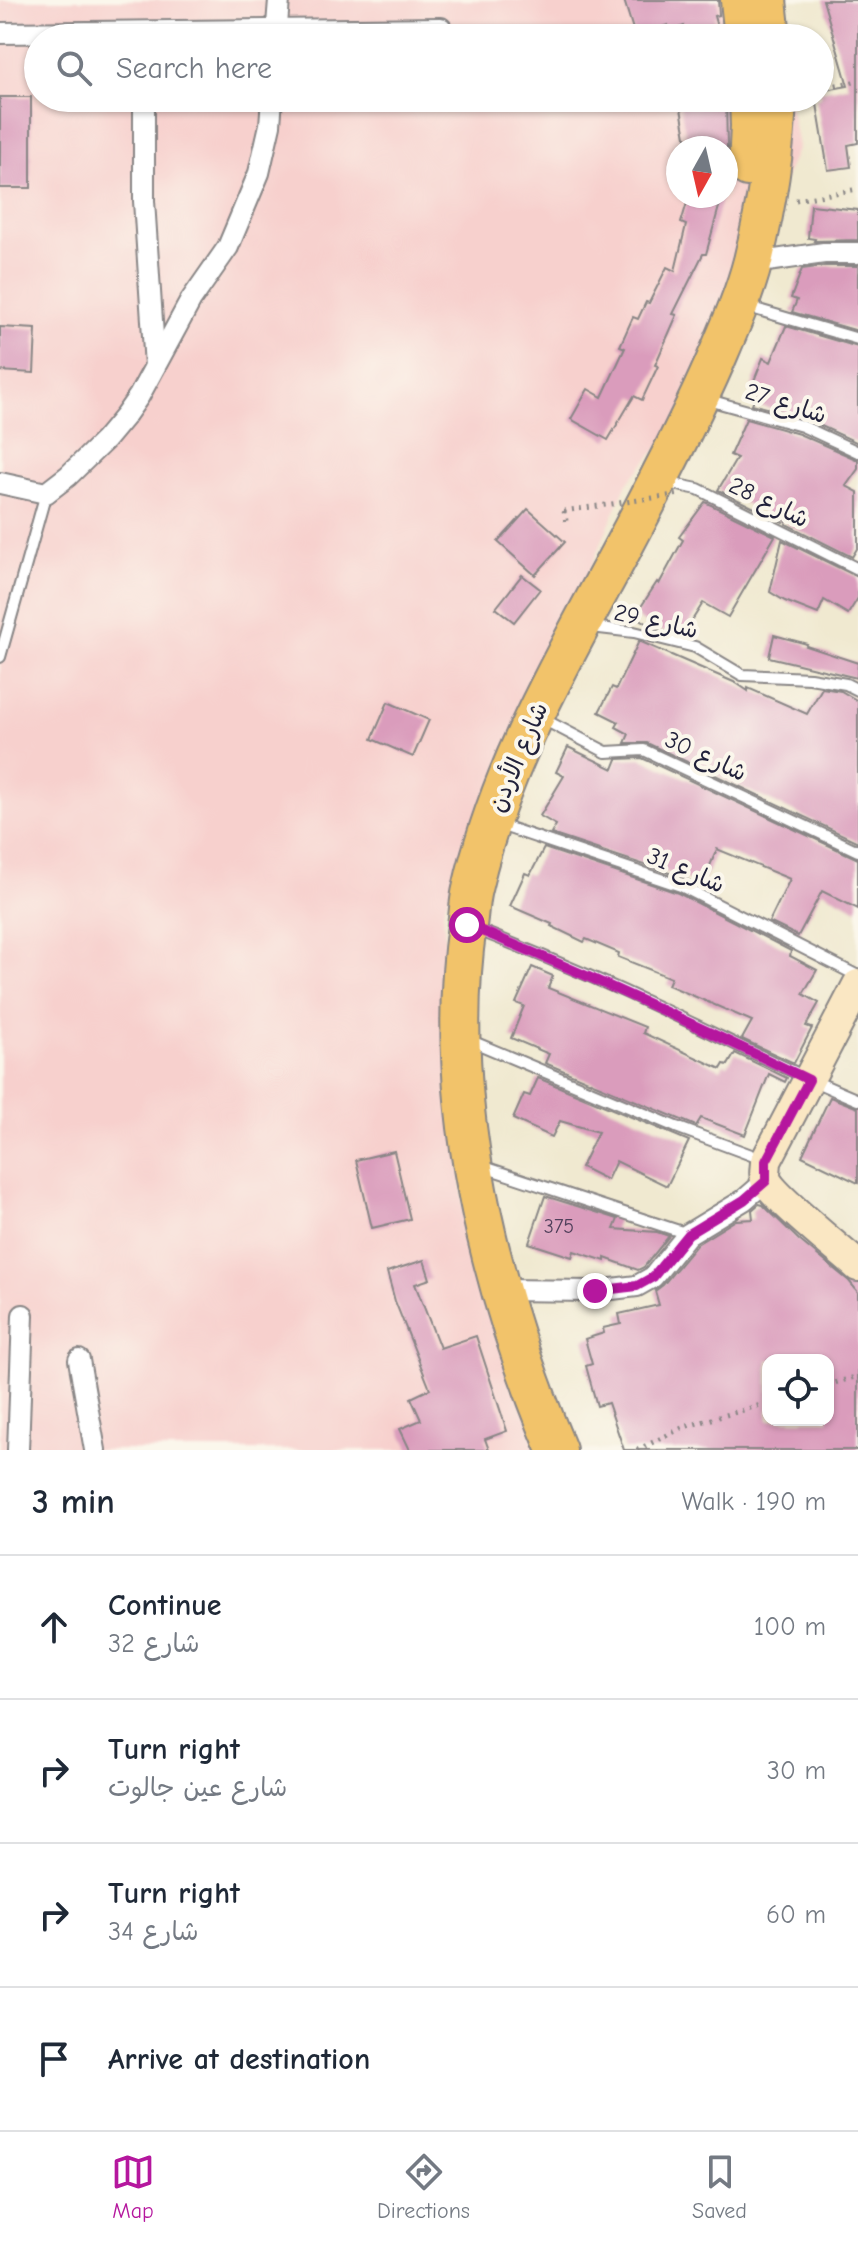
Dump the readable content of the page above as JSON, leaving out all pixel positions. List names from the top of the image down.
{
  "streets": {
    "highway": ["شارع الأردن"],
    "lane": [
      "شارع 27",
      "شارع 28",
      "شارع 29",
      "شارع 30",
      "شارع 31"
    ]
  },
  "crossings": [
    ["شارع 27", "شارع الأردن"],
    ["شارع 28", "شارع الأردن"],
    ["شارع 29", "شارع الأردن"],
    ["شارع 30", "شارع الأردن"],
    ["شارع الأردن", "شارع 31"]
  ],
  "house_numbers": ["375"],
  "north": "bottom",
  "page": {
    "search": "Search here",
    "heading": ["3 min", "Walk · 190 m"],
    "list": [
      ["Continue", "شارع 32", "100 m"],
      ["Turn right", "شارع عين جالوت", "30 m"],
      ["Turn right", "شارع 34", "60 m"],
      "Arrive at destination"
    ],
    "nav": ["Map", "Directions", "Saved"]
  }
}
